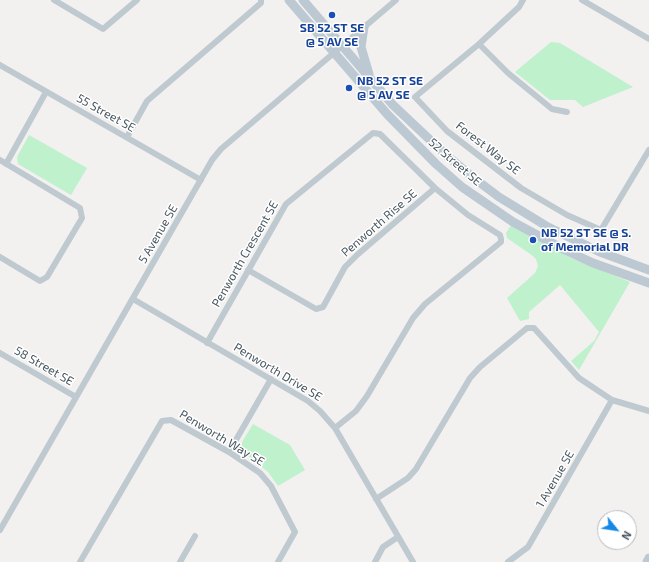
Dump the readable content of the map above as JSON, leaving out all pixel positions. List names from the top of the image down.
{
  "streets": {
    "main road": ["52 Street SE"],
    "street": [
      "55 Street SE",
      "Forest Way SE",
      "Penworth Rise SE",
      "5 Avenue SE",
      "Penworth Crescent SE",
      "58 Street SE",
      "Penworth Drive SE",
      "Penworth Way SE",
      "1 Avenue SE"
    ]
  },
  "crossings": [
    ["55 Street SE", "5 Avenue SE"],
    ["52 Street SE", "5 Avenue SE"],
    ["Penworth Rise SE", "Penworth Crescent SE"],
    ["5 Avenue SE", "58 Street SE"],
    ["5 Avenue SE", "Penworth Drive SE"],
    ["Penworth Crescent SE", "Penworth Drive SE"]
  ],
  "places": ["SB 52 ST SE @ 5 AV SE", "NB 52 ST SE @ 5 AV SE", "NB 52 ST SE @ S. of Memorial DR"],
  "north": "bottom right"
}
